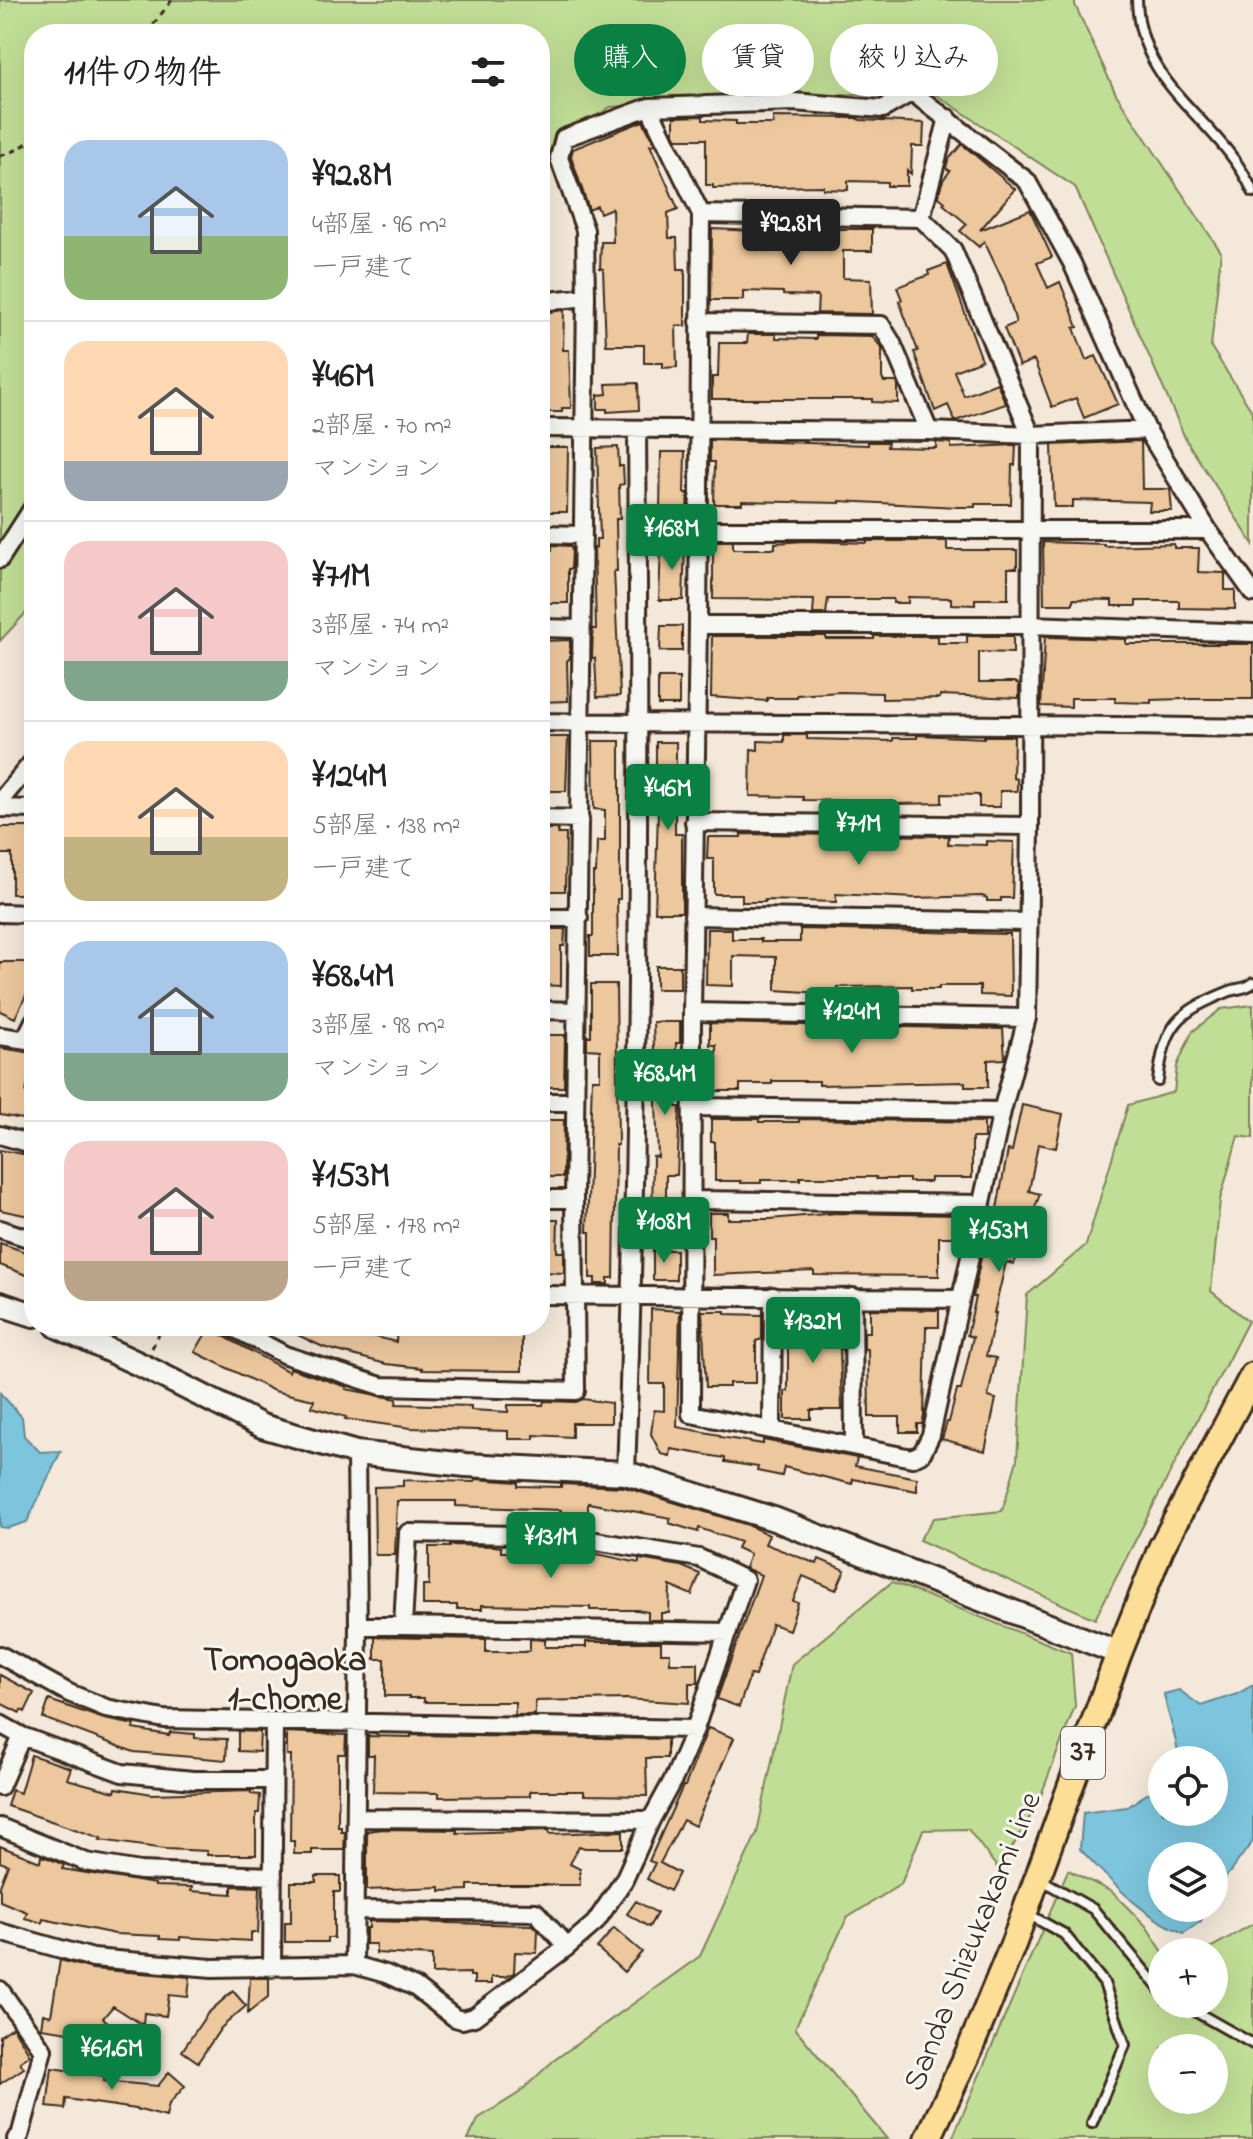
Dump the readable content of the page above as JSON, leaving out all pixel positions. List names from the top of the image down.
{
  "streets": {
    "main road": ["37", "Sanda Shizukakami Line"]
  },
  "districts": ["Tomogaoka 1-chome"],
  "page": {
    "chip": ["購入", "賃貸", "絞り込み"],
    "heading": "11件の物件",
    "list": [
      {
        "name": "¥92.8M",
        "note": "4部屋 · 96 m² · 一戸建て"
      },
      {
        "name": "¥46M",
        "note": "2部屋 · 70 m² · マンション"
      },
      {
        "name": "¥71M",
        "note": "3部屋 · 74 m² · マンション"
      },
      {
        "name": "¥124M",
        "note": "5部屋 · 138 m² · 一戸建て"
      },
      {
        "name": "¥68.4M",
        "note": "3部屋 · 98 m² · マンション"
      },
      {
        "name": "¥153M",
        "note": "5部屋 · 178 m² · 一戸建て"
      }
    ],
    "price": [
      "¥92.8M",
      "¥168M",
      "¥46M",
      "¥71M",
      "¥124M",
      "¥68.4M",
      "¥108M",
      "¥153M",
      "¥132M",
      "¥131M",
      "¥61.6M"
    ],
    "map_buttons": ["+", "−"]
  }
}
